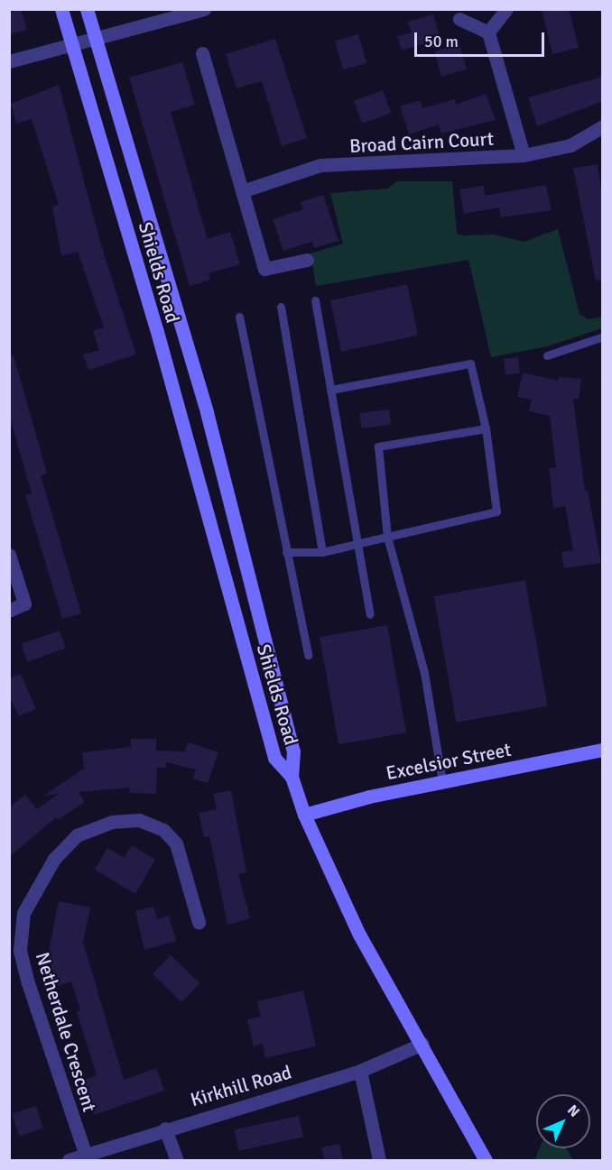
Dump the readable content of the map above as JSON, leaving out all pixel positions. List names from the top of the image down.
{
  "streets": {
    "main road": ["Shields Road", "Excelsior Street"],
    "street": ["Broad Cairn Court", "Netherdale Crescent", "Kirkhill Road"]
  },
  "crossings": [
    ["Netherdale Crescent", "Kirkhill Road"]
  ],
  "scale_bar": "50 m",
  "north": "top right"
}
